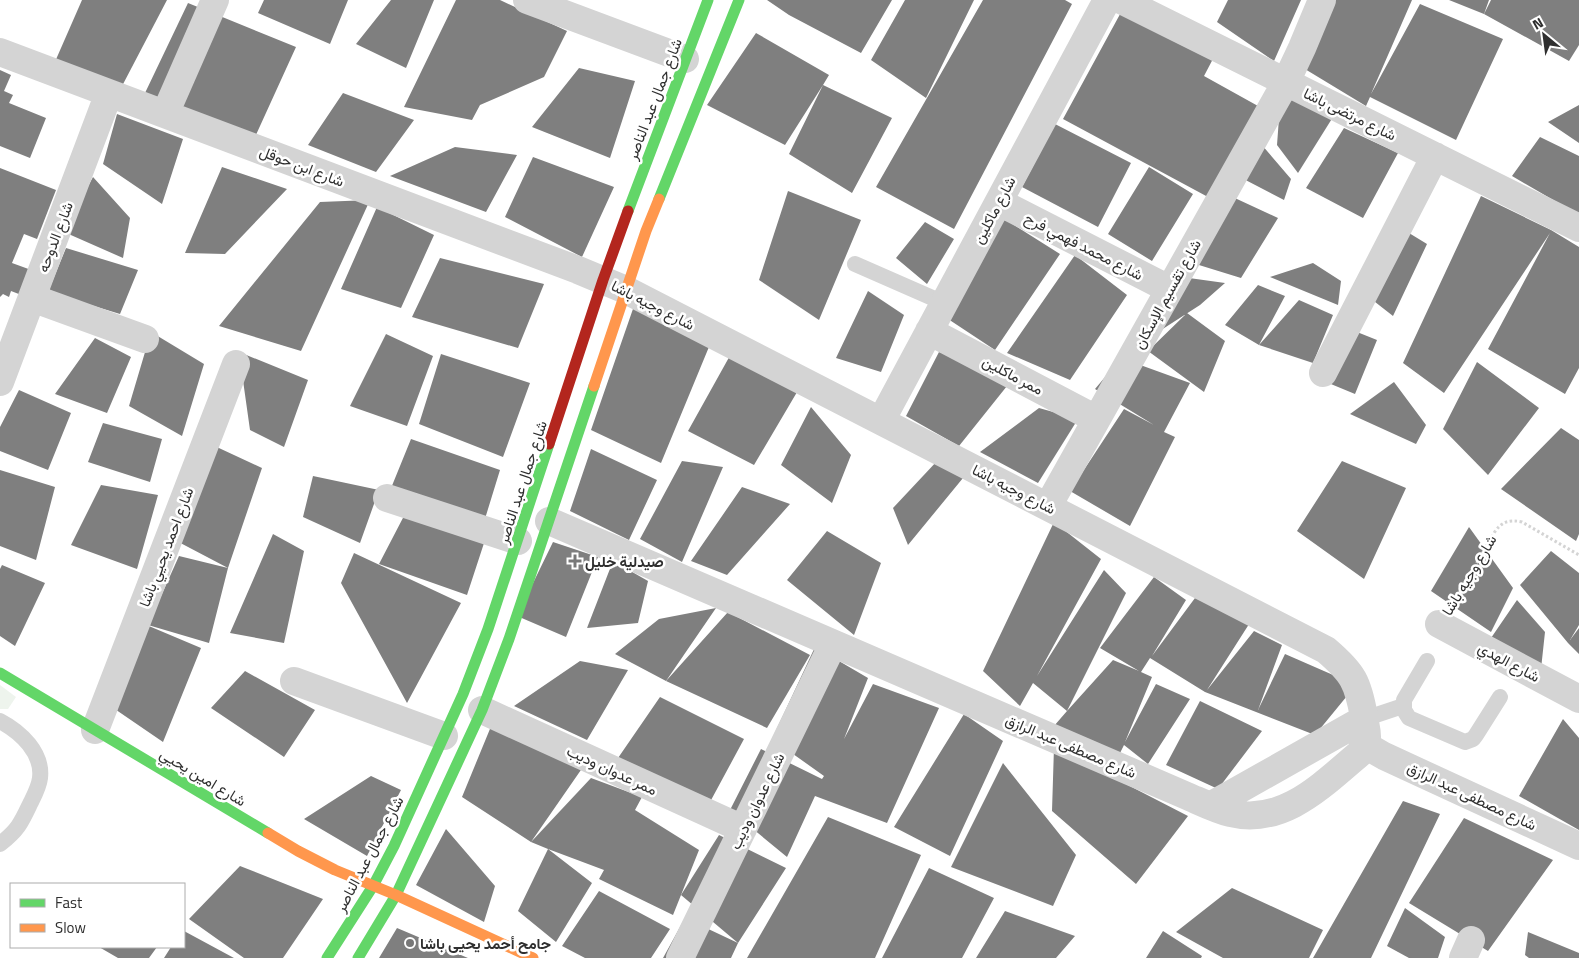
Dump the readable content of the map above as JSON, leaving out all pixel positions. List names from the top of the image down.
{
  "streets": {
    "main road": ["شارع جمال عبد الناصر", "شارع امين يحيي"],
    "street": [
      "شارع مرتضى باشا",
      "شارع ابن حوقل",
      "شارع ماكلين",
      "شارع الدوحه",
      "شارع محمد فهمي فرح",
      "شارع تقسيم الإسكان",
      "شارع وجيه باشا",
      "ممر ماكلين",
      "شارع احمد يحيي باشا",
      "شارع الهدي",
      "شارع مصطفى عبد الرازق",
      "ممر عدوان وديب",
      "شارع عدوان وديب"
    ]
  },
  "crossings": [
    ["شارع جمال عبد الناصر", "شارع ابن حوقل"],
    ["شارع جمال عبد الناصر", "شارع وجيه باشا"],
    ["شارع جمال عبد الناصر", "شارع مصطفى عبد الرازق"],
    ["شارع جمال عبد الناصر", "ممر عدوان وديب"],
    ["شارع جمال عبد الناصر", "شارع امين يحيي"],
    ["شارع مرتضى باشا", "شارع تقسيم الإسكان"],
    ["شارع ابن حوقل", "شارع الدوحه"],
    ["شارع ابن حوقل", "شارع وجيه باشا"],
    ["شارع ماكلين", "شارع محمد فهمي فرح"],
    ["شارع ماكلين", "شارع وجيه باشا"],
    ["شارع ماكلين", "ممر ماكلين"],
    ["شارع محمد فهمي فرح", "شارع تقسيم الإسكان"],
    ["شارع تقسيم الإسكان", "شارع وجيه باشا"],
    ["شارع تقسيم الإسكان", "ممر ماكلين"],
    ["شارع وجيه باشا", "شارع الهدي"],
    ["شارع وجيه باشا", "شارع مصطفى عبد الرازق"],
    ["شارع احمد يحيي باشا", "شارع امين يحيي"],
    ["شارع مصطفى عبد الرازق", "شارع عدوان وديب"],
    ["ممر عدوان وديب", "شارع عدوان وديب"]
  ],
  "places": {
    "health": ["صيدلية خليل"],
    "other": ["جامح أحمد يحيى باشا"]
  },
  "legend": ["Fast", "Slow"],
  "north": "top left"
}
